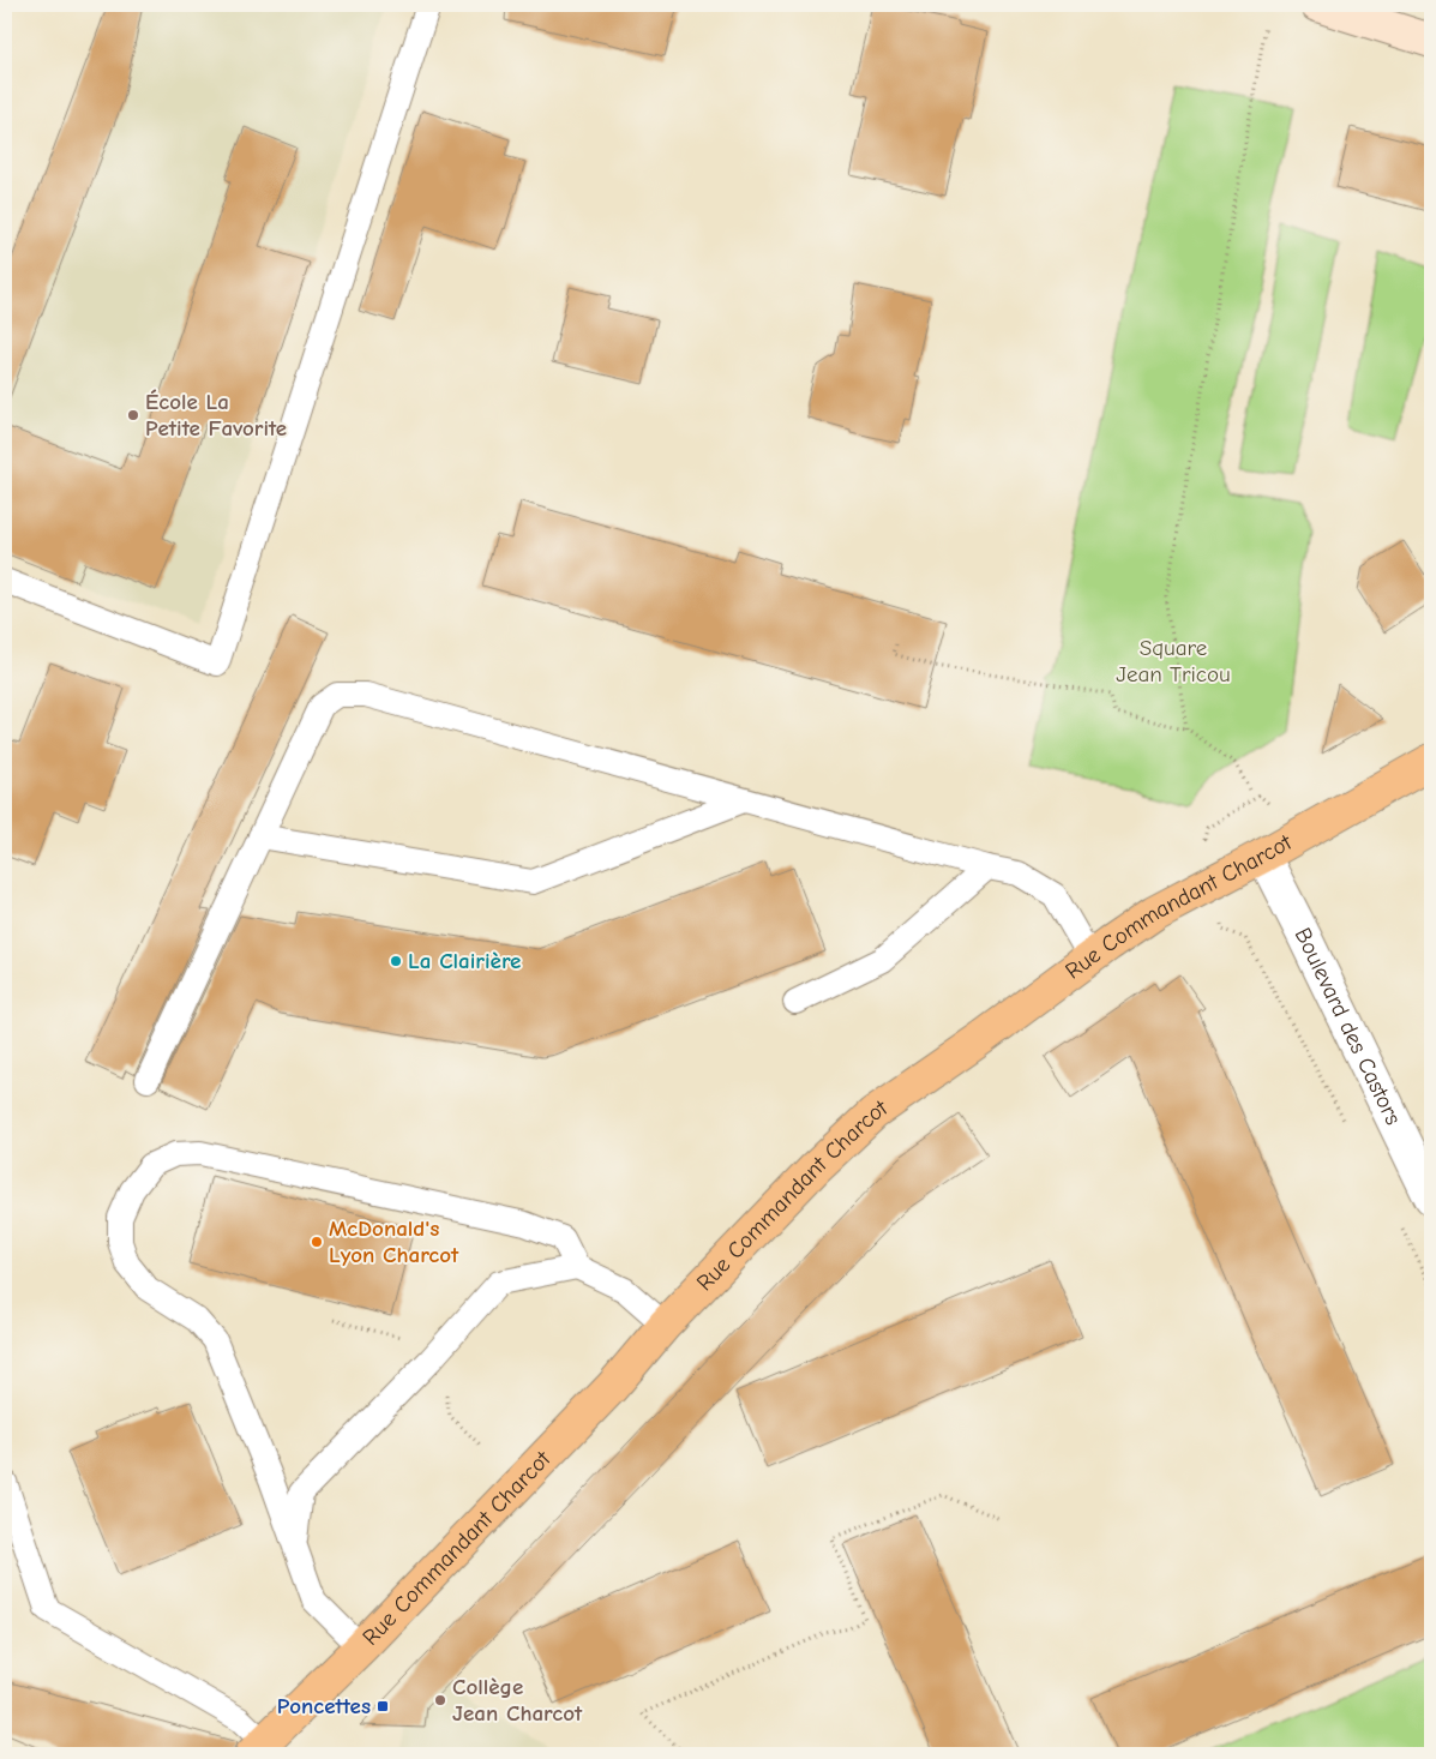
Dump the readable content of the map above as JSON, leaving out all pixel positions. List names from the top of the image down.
{
  "streets": {
    "main road": ["Rue Commandant Charcot"],
    "street": ["Boulevard des Castors"]
  },
  "crossings": [
    ["Rue Commandant Charcot", "Boulevard des Castors"]
  ],
  "parks": ["Square Jean Tricou"],
  "places": {
    "other": [
      "École La Petite Favorite",
      "La Clairière",
      "McDonald's Lyon Charcot",
      "Collège Jean Charcot"
    ],
    "transit": ["Poncettes"]
  }
}
